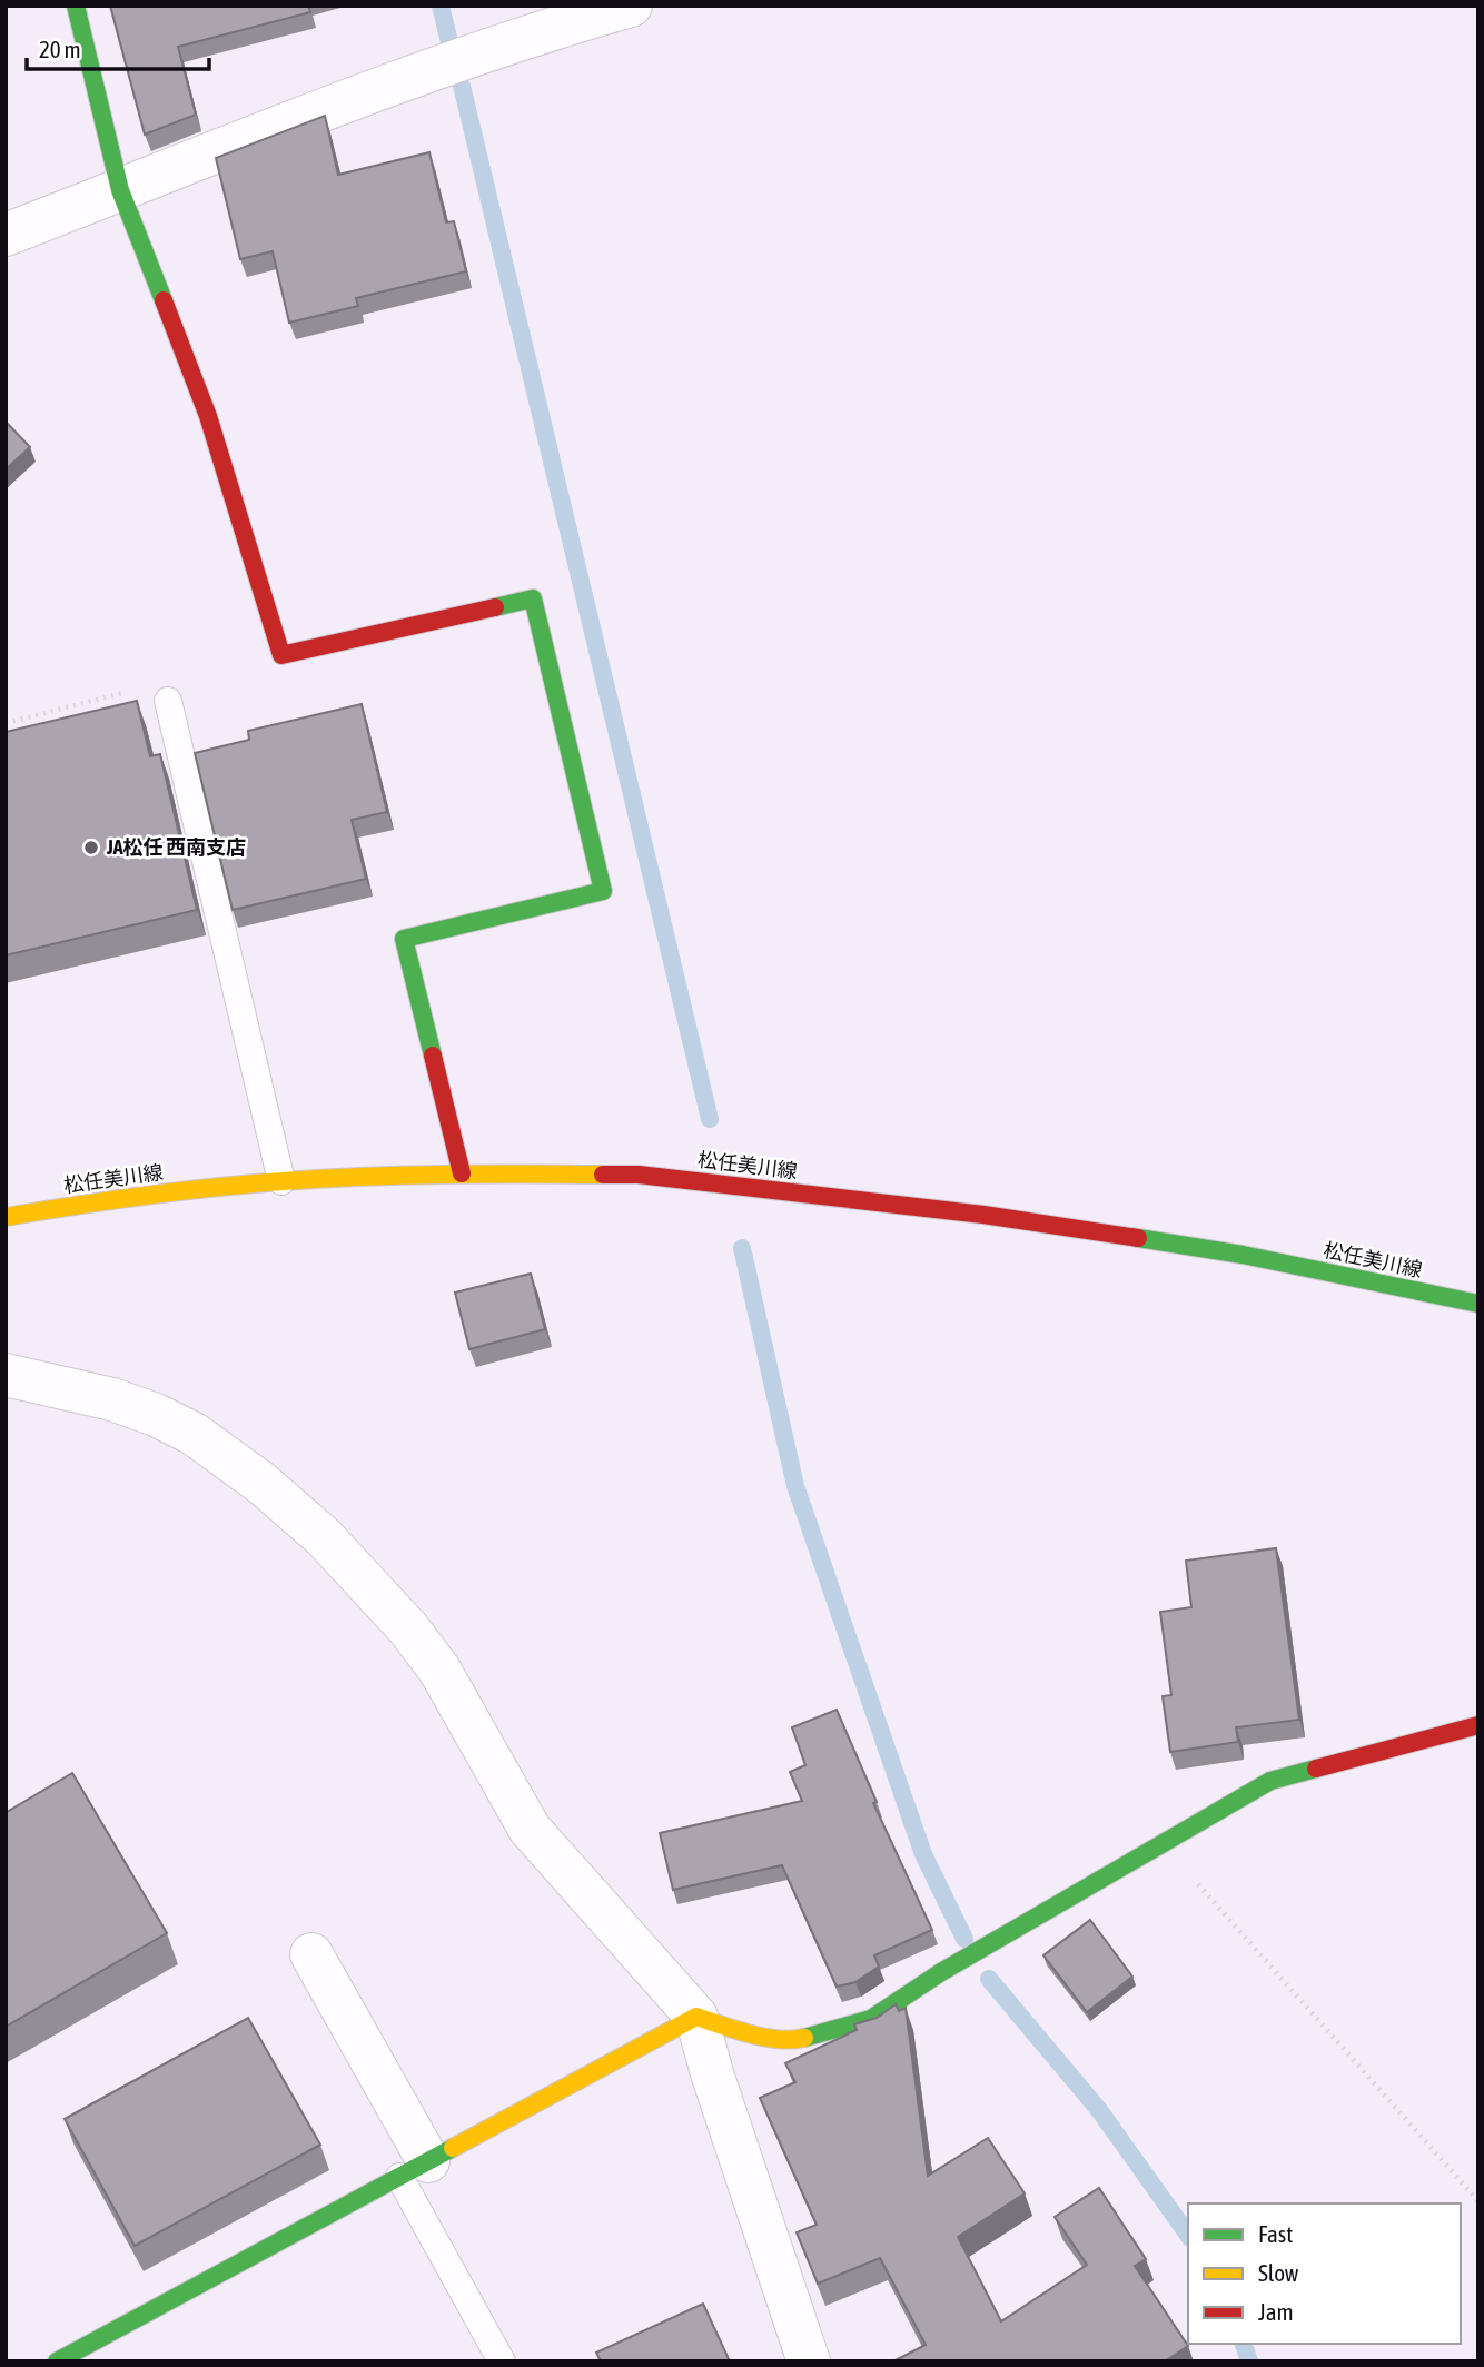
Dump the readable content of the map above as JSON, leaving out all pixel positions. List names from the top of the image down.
{
  "streets": {
    "street": ["松任美川線"]
  },
  "places": ["JA松任 西南支店"],
  "legend": ["Fast", "Slow", "Jam"],
  "scale_bar": "20 m"
}
